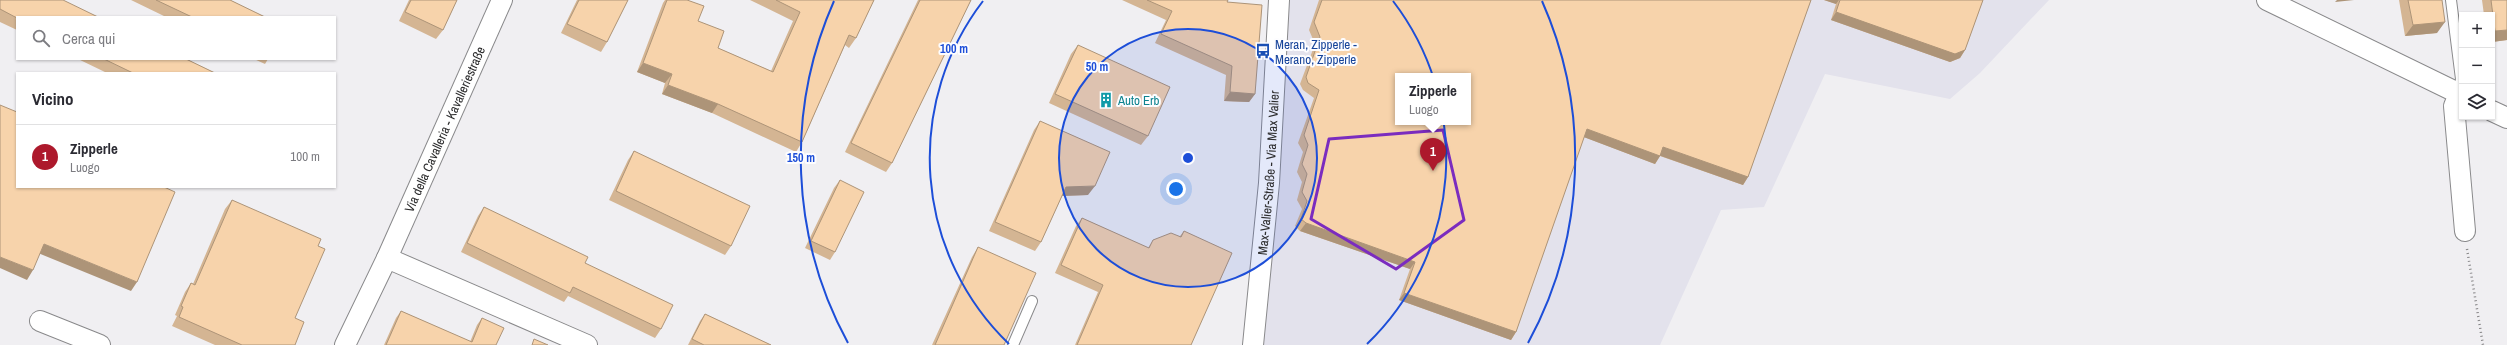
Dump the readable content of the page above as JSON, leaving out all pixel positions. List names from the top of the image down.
{
  "streets": {
    "street": ["Via della Cavalleria - Kavalleriestraße", "Max-Valier-Straße - Via Max Valier"]
  },
  "places": {
    "bus stop": ["Meran, Zipperle - Merano, Zipperle"],
    "building": ["Auto Erb"]
  },
  "page": {
    "map_buttons": ["+", "−"],
    "search": "Cerca qui",
    "heading": "Vicino",
    "popup": ["Zipperle", "Luogo"],
    "list": [
      {
        "mark": "1",
        "name": "Zipperle",
        "note": "Luogo",
        "value": "100 m"
      }
    ],
    "pins": "1"
  },
  "rings": ["100 m", "50 m", "150 m"]
}
